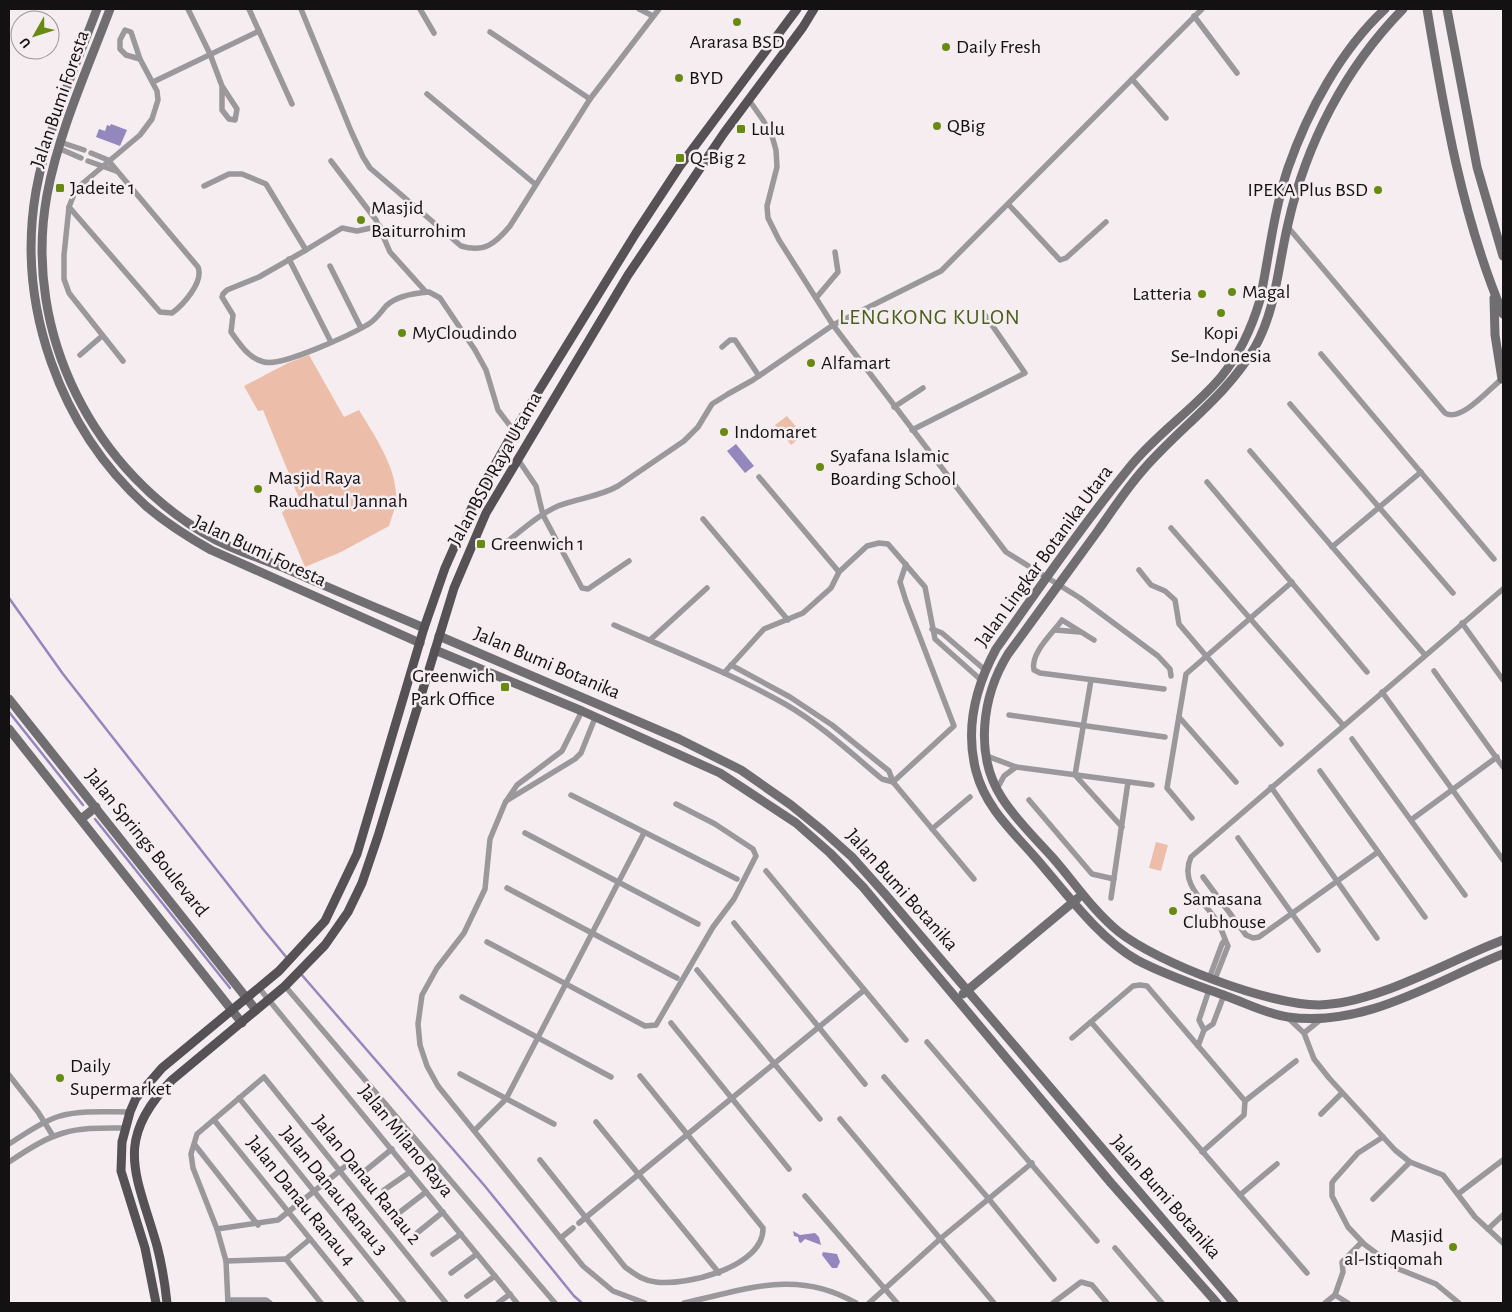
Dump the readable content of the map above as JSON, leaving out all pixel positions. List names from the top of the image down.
{
  "streets": {
    "main road": [
      "Jalan Bumi Foresta",
      "Jalan BSD Raya Utama",
      "Jalan Lingkar Botanika Utara",
      "Jalan Bumi Botanika",
      "Jalan Springs Boulevard"
    ],
    "street": [
      "Jalan Milano Raya",
      "Jalan Danau Ranau 2",
      "Jalan Danau Ranau 3",
      "Jalan Danau Ranau 4"
    ]
  },
  "crossings": [
    ["Jalan Bumi Foresta", "Jalan BSD Raya Utama"],
    ["Jalan BSD Raya Utama", "Jalan Bumi Botanika"],
    ["Jalan BSD Raya Utama", "Jalan Springs Boulevard"],
    ["Jalan BSD Raya Utama", "Jalan Milano Raya"],
    ["Jalan Danau Ranau 2", "Jalan Danau Ranau 3"]
  ],
  "districts": ["LENGKONG KULON"],
  "places": {
    "other": [
      "Ararasa BSD",
      "Daily Fresh",
      "BYD",
      "QBig",
      "IPEKA Plus BSD",
      "Masjid Baiturrohim",
      "Magal",
      "Latteria",
      "Kopi Se-Indonesia",
      "MyCloudindo",
      "Alfamart",
      "Indomaret",
      "Syafana Islamic Boarding School",
      "Masjid Raya Raudhatul Jannah",
      "Samasana Clubhouse",
      "Daily Supermarket",
      "Masjid al-Istiqomah"
    ],
    "transit": [
      "Lulu",
      "Q-Big 2",
      "Jadeite 1",
      "Greenwich 1",
      "Greenwich Park Office"
    ]
  },
  "north": "bottom left"
}
